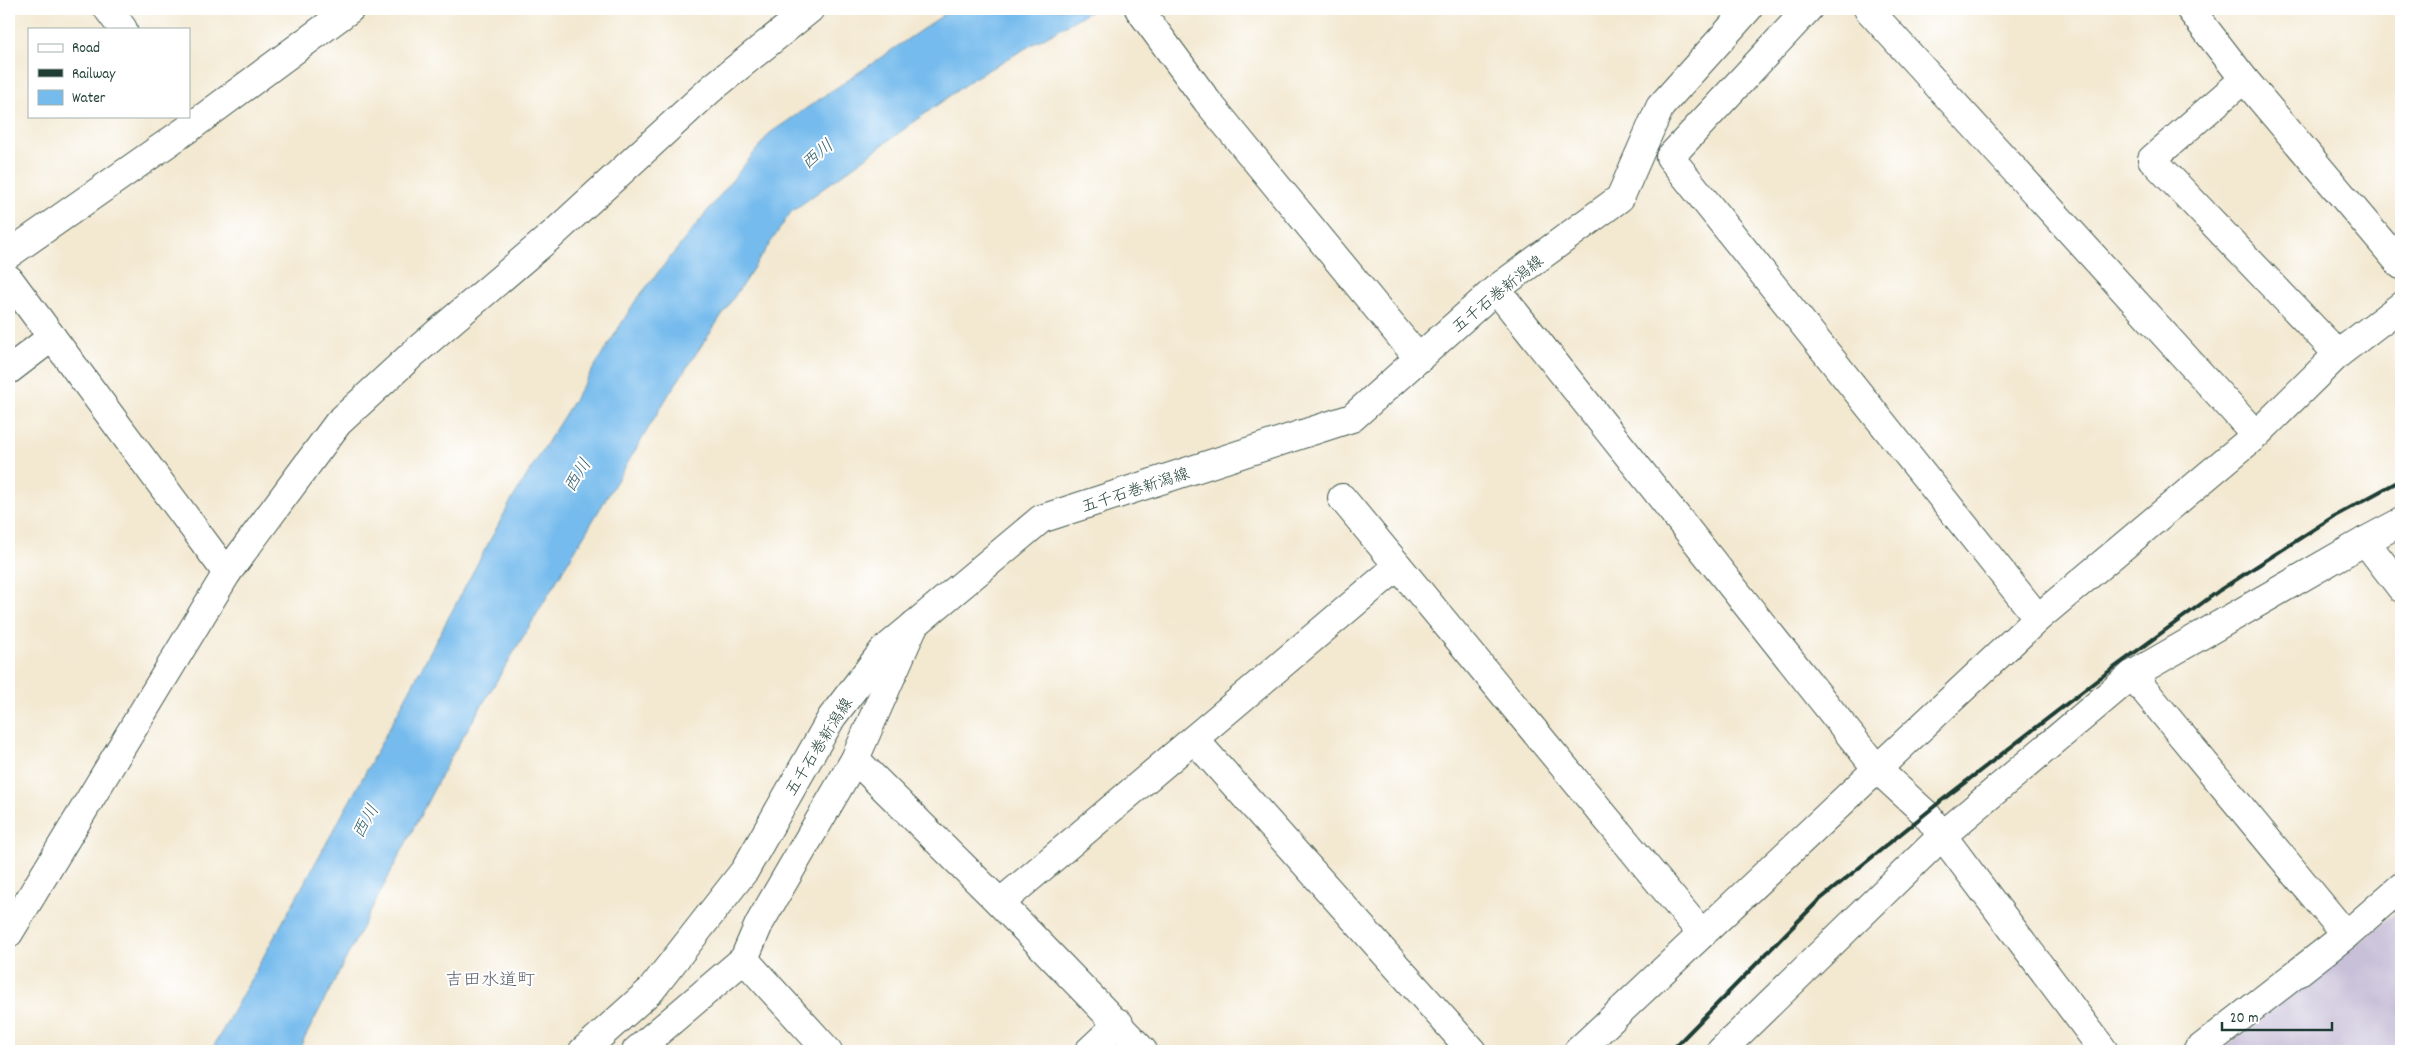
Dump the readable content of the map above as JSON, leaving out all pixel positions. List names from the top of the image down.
{
  "streets": {
    "street": ["五千石巻新潟線"]
  },
  "districts": ["吉田水道町"],
  "water": ["西川"],
  "legend": ["Road", "Railway", "Water"],
  "scale_bar": "20 m"
}
